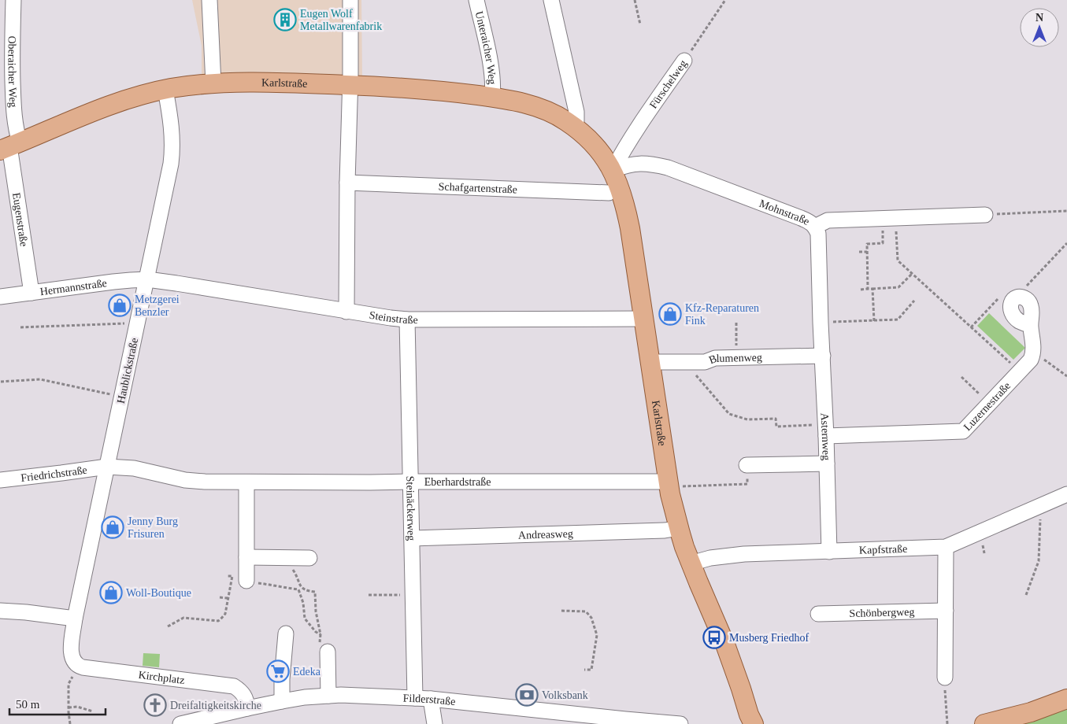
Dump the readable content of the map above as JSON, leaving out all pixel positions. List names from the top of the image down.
{
  "streets": {
    "main road": ["Karlstraße"],
    "street": [
      "Unteraicher Weg",
      "Oberaicher Weg",
      "Fürschelweg",
      "Schafgartenstraße",
      "Mohnstraße",
      "Eugenstraße",
      "Hermannstraße",
      "Steinstraße",
      "Blumenweg",
      "Haublickstraße",
      "Luzernestraße",
      "Asternweg",
      "Friedrichstraße",
      "Eberhardstraße",
      "Steinäckerweg",
      "Andreasweg",
      "Kapfstraße",
      "Schönbergweg",
      "Kirchplatz",
      "Filderstraße"
    ]
  },
  "crossings": [
    ["Unteraicher Weg", "Karlstraße"],
    ["Oberaicher Weg", "Karlstraße"],
    ["Oberaicher Weg", "Eugenstraße"],
    ["Karlstraße", "Fürschelweg"],
    ["Karlstraße", "Mohnstraße"],
    ["Karlstraße", "Eugenstraße"],
    ["Karlstraße", "Steinstraße"],
    ["Karlstraße", "Blumenweg"],
    ["Karlstraße", "Haublickstraße"],
    ["Karlstraße", "Eberhardstraße"],
    ["Karlstraße", "Andreasweg"],
    ["Karlstraße", "Kapfstraße"],
    ["Fürschelweg", "Mohnstraße"],
    ["Mohnstraße", "Asternweg"],
    ["Eugenstraße", "Hermannstraße"],
    ["Hermannstraße", "Steinstraße"],
    ["Hermannstraße", "Haublickstraße"],
    ["Steinstraße", "Haublickstraße"],
    ["Steinstraße", "Steinäckerweg"],
    ["Blumenweg", "Asternweg"],
    ["Haublickstraße", "Friedrichstraße"],
    ["Haublickstraße", "Eberhardstraße"],
    ["Haublickstraße", "Kirchplatz"],
    ["Luzernestraße", "Asternweg"],
    ["Asternweg", "Kapfstraße"],
    ["Friedrichstraße", "Eberhardstraße"],
    ["Eberhardstraße", "Steinäckerweg"],
    ["Steinäckerweg", "Andreasweg"],
    ["Steinäckerweg", "Filderstraße"],
    ["Kirchplatz", "Filderstraße"]
  ],
  "places": {
    "building": ["Eugen Wolf Metallwarenfabrik"],
    "shop": [
      "Metzgerei Benzler",
      "Kfz-Reparaturen Fink",
      "Jenny Burg Frisuren",
      "Woll-Boutique"
    ],
    "bus stop": ["Musberg Friedhof"],
    "supermarket": ["Edeka"],
    "bank": ["Volksbank"],
    "church": ["Dreifaltigkeitskirche"]
  },
  "scale_bar": "50 m",
  "north": "top"
}
